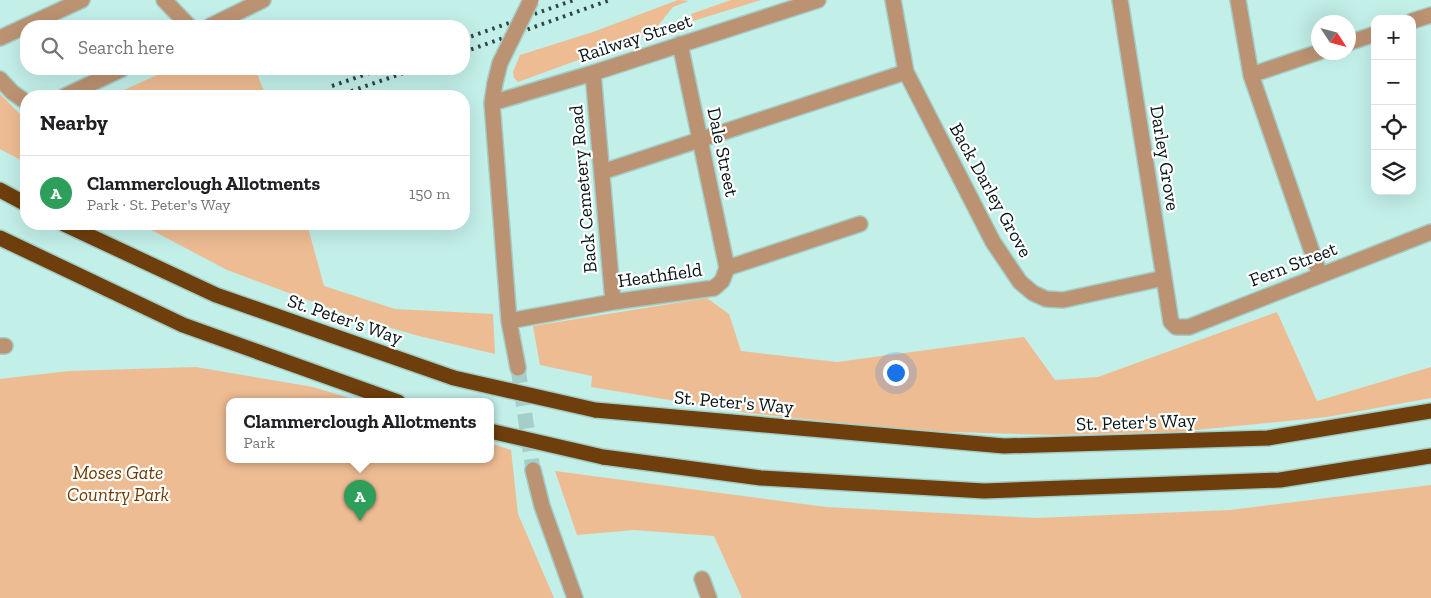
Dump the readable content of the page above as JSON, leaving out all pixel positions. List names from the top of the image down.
{
  "streets": {
    "highway": ["St. Peter's Way"],
    "street": [
      "Railway Street",
      "Dale Street",
      "Darley Grove",
      "Back Cemetery Road",
      "Back Darley Grove",
      "Fern Street",
      "Heathfield"
    ]
  },
  "crossings": [
    ["Railway Street", "Dale Street"],
    ["Railway Street", "Back Cemetery Road"],
    ["Dale Street", "Heathfield"],
    ["Darley Grove", "Back Darley Grove"],
    ["Darley Grove", "Fern Street"],
    ["Back Cemetery Road", "Heathfield"]
  ],
  "parks": ["Moses Gate Country Park"],
  "north": "bottom right",
  "page": {
    "map_buttons": ["+", "−"],
    "search": "Search here",
    "heading": "Nearby",
    "list": [
      {
        "mark": "A",
        "name": "Clammerclough Allotments",
        "note": "Park · St. Peter's Way",
        "value": "150 m"
      }
    ],
    "popup": ["Clammerclough Allotments", "Park"],
    "pins": "A"
  }
}
